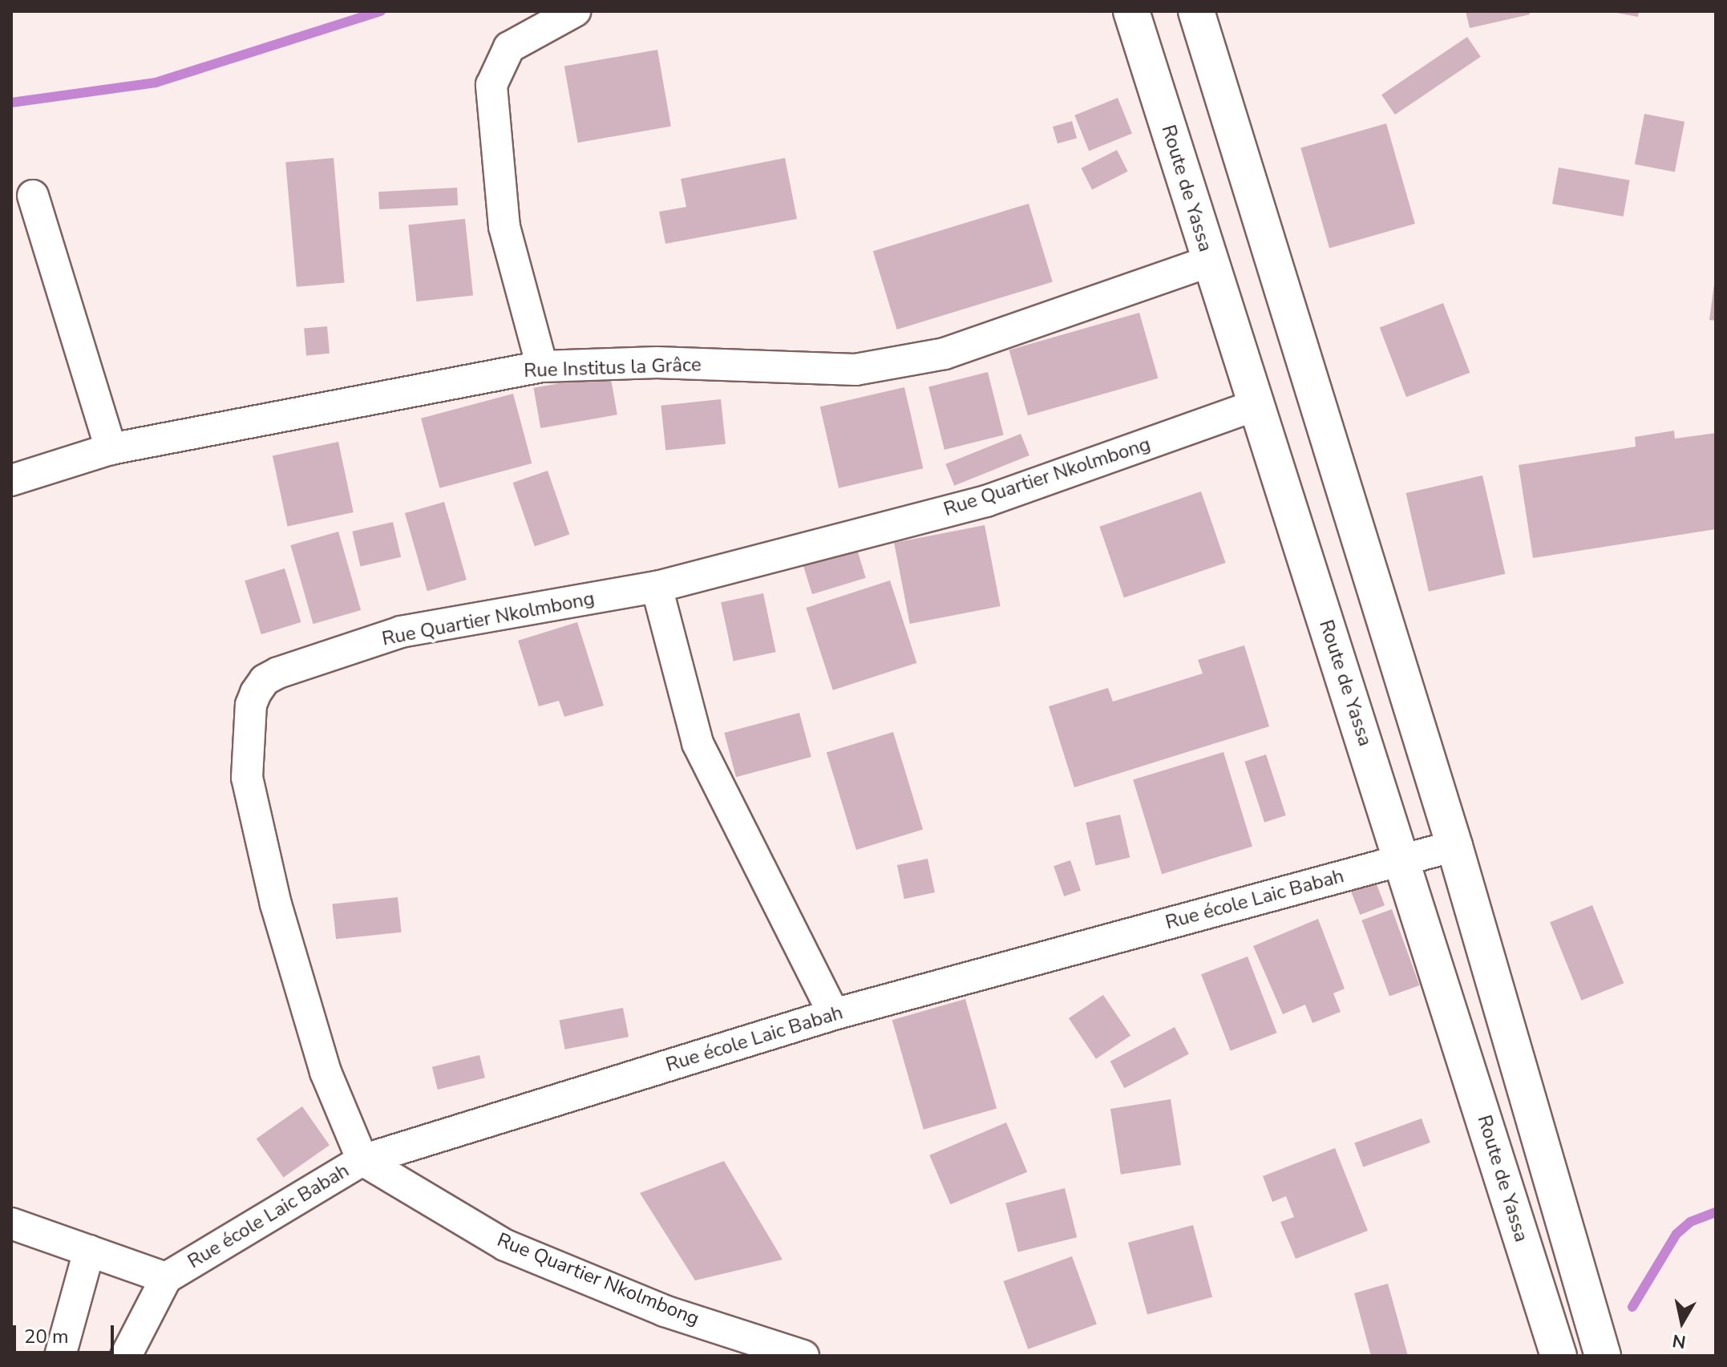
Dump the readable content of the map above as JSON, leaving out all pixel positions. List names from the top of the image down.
{
  "streets": {
    "main road": ["Route de Yassa"],
    "street": ["Rue Institus la Grâce", "Rue Quartier Nkolmbong", "Rue école Laic Babah"]
  },
  "crossings": [
    ["Route de Yassa", "Rue Institus la Grâce"],
    ["Route de Yassa", "Rue Quartier Nkolmbong"],
    ["Route de Yassa", "Rue école Laic Babah"],
    ["Rue Quartier Nkolmbong", "Rue école Laic Babah"]
  ],
  "scale_bar": "20 m",
  "north": "bottom"
}
